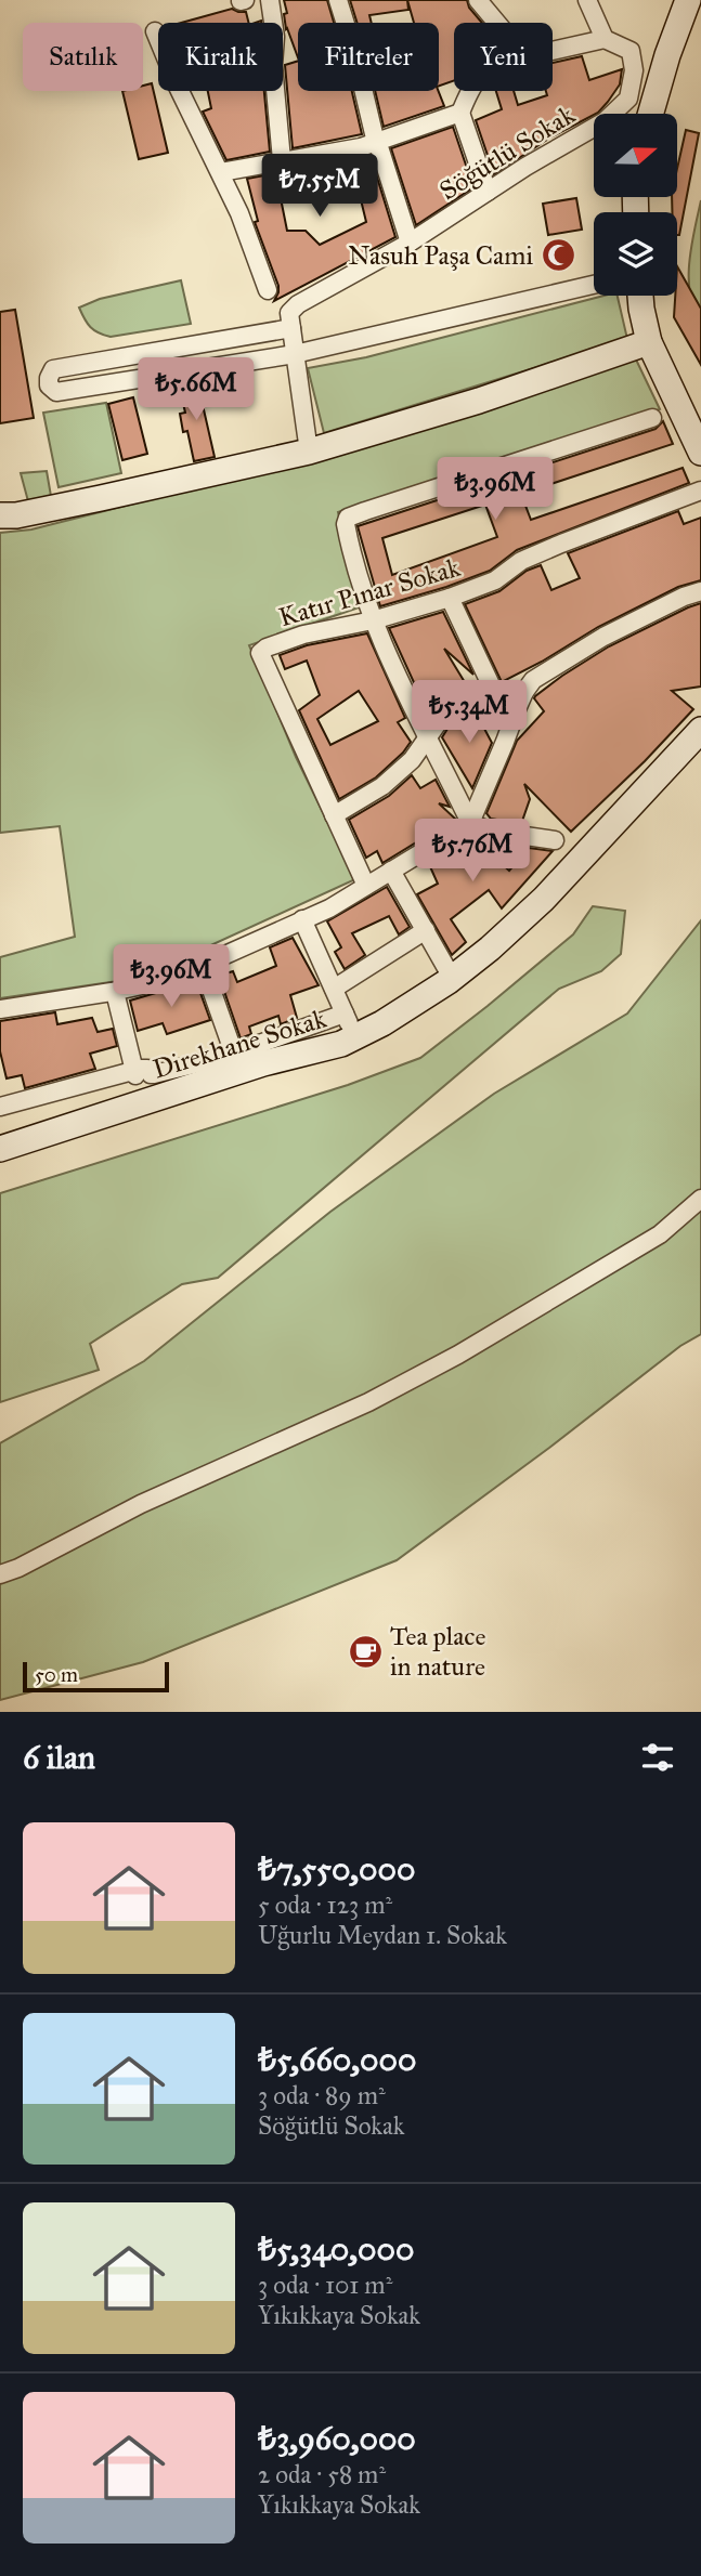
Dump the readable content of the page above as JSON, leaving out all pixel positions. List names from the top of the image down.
{
  "streets": {
    "street": ["Söğütlü Sokak", "Katır Pınar Sokak", "Direkhane Sokak"]
  },
  "places": {
    "mosque": ["Nasuh Paşa Cami"],
    "cafe": ["Tea place in nature"]
  },
  "scale_bar": "50 m",
  "north": "right",
  "page": {
    "chip": [
      "Satılık",
      "Kiralık",
      "Filtreler",
      "Yeni"
    ],
    "price": [
      "₺7.55M",
      "₺5.66M",
      "₺3.96M",
      "₺5.34M",
      "₺5.76M",
      "₺3.96M"
    ],
    "scale": "50 m",
    "heading": "6 ilan",
    "list": [
      {
        "name": "₺7,550,000",
        "note": "5 oda · 123 m² · Uğurlu Meydan 1. Sokak"
      },
      {
        "name": "₺5,660,000",
        "note": "3 oda · 89 m² · Söğütlü Sokak"
      },
      {
        "name": "₺5,340,000",
        "note": "3 oda · 101 m² · Yıkıkkaya Sokak"
      },
      {
        "name": "₺3,960,000",
        "note": "2 oda · 58 m² · Yıkıkkaya Sokak"
      }
    ]
  }
}
